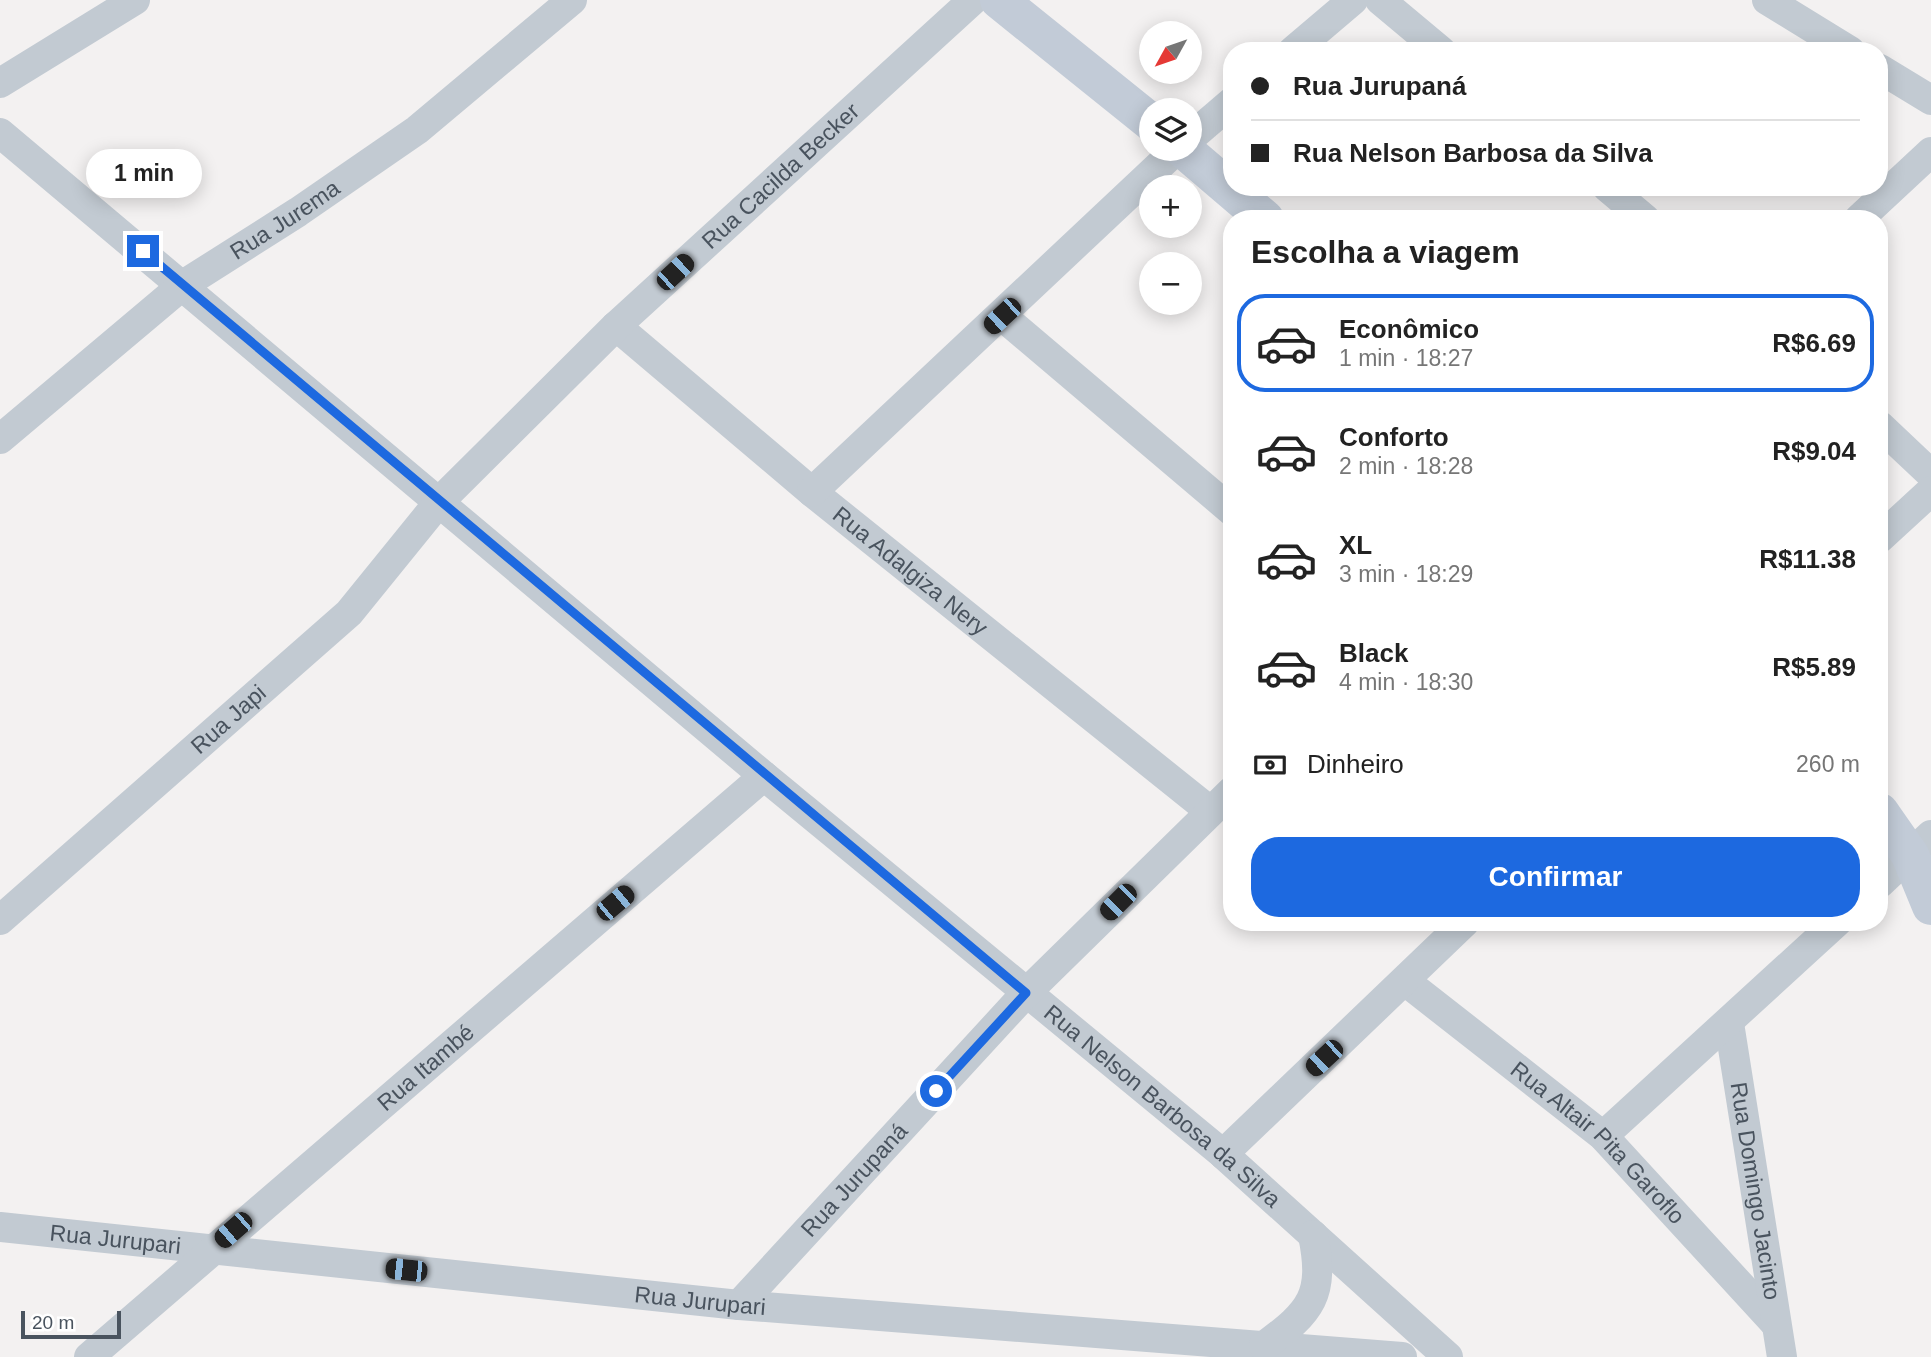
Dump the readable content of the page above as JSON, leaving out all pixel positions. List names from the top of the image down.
{
  "streets": {
    "street": [
      "Rua Cacilda Becker",
      "Rua Jurema",
      "Rua Adalgiza Nery",
      "Rua Japi",
      "Rua Itambé",
      "Rua Nelson Barbosa da Silva",
      "Rua Altair Pita Garoflo",
      "Rua Jurupaná",
      "Rua Domingo Jacinto",
      "Rua Jurupari"
    ]
  },
  "crossings": [
    ["Rua Cacilda Becker", "Rua Adalgiza Nery"],
    ["Rua Cacilda Becker", "Rua Japi"],
    ["Rua Cacilda Becker", "Rua Nelson Barbosa da Silva"],
    ["Rua Jurema", "Rua Nelson Barbosa da Silva"],
    ["Rua Adalgiza Nery", "Rua Jurupaná"],
    ["Rua Japi", "Rua Nelson Barbosa da Silva"],
    ["Rua Itambé", "Rua Nelson Barbosa da Silva"],
    ["Rua Itambé", "Rua Jurupari"],
    ["Rua Nelson Barbosa da Silva", "Rua Jurupaná"],
    ["Rua Altair Pita Garoflo", "Rua Domingo Jacinto"],
    ["Rua Jurupaná", "Rua Jurupari"]
  ],
  "scale_bar": "20 m",
  "north": "bottom left",
  "page": {
    "map_buttons": ["+", "−"],
    "banner": ["Rua Jurupaná", "Rua Nelson Barbosa da Silva"],
    "bubble": "1 min",
    "heading": "Escolha a viagem",
    "list": [
      {
        "name": "Econômico",
        "note": "1 min · 18:27",
        "value": "R$6.69"
      },
      {
        "name": "Conforto",
        "note": "2 min · 18:28",
        "value": "R$9.04"
      },
      {
        "name": "XL",
        "note": "3 min · 18:29",
        "value": "R$11.38"
      },
      {
        "name": "Black",
        "note": "4 min · 18:30",
        "value": "R$5.89"
      }
    ],
    "pay": ["Dinheiro", "260 m"],
    "buttons": "Confirmar",
    "scale": "20 m"
  }
}
